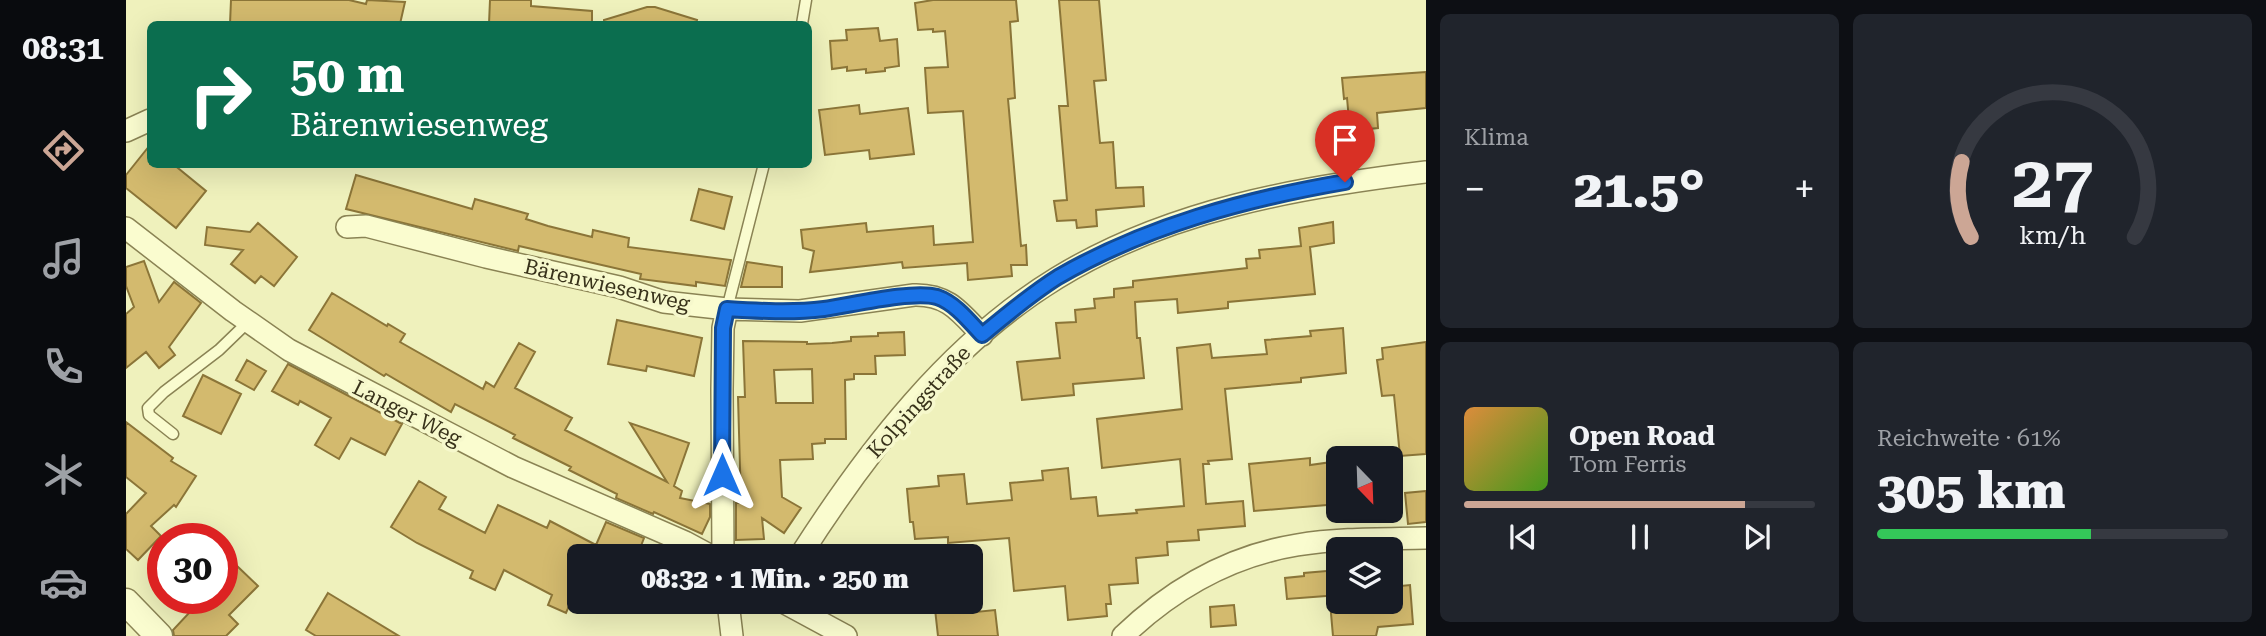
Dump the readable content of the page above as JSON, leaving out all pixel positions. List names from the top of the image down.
{
  "streets": {
    "street": ["Bärenwiesenweg", "Kolpingstraße", "Langer Weg"]
  },
  "crossings": [
    ["Bärenwiesenweg", "Kolpingstraße"]
  ],
  "north": "bottom right",
  "page": {
    "tabs": "08:31",
    "tile": [
      "Klima",
      ["Reichweite · 61%", "305 km"]
    ],
    "turn": ["50 m", "Bärenwiesenweg"],
    "heat": ["−", "21.5°", "+"],
    "song": ["Open Road", "Tom Ferris"],
    "limit": "30",
    "trip": "08:32 · 1 Min. · 250 m",
    "gauge": ["27", "km/h"]
  }
}
